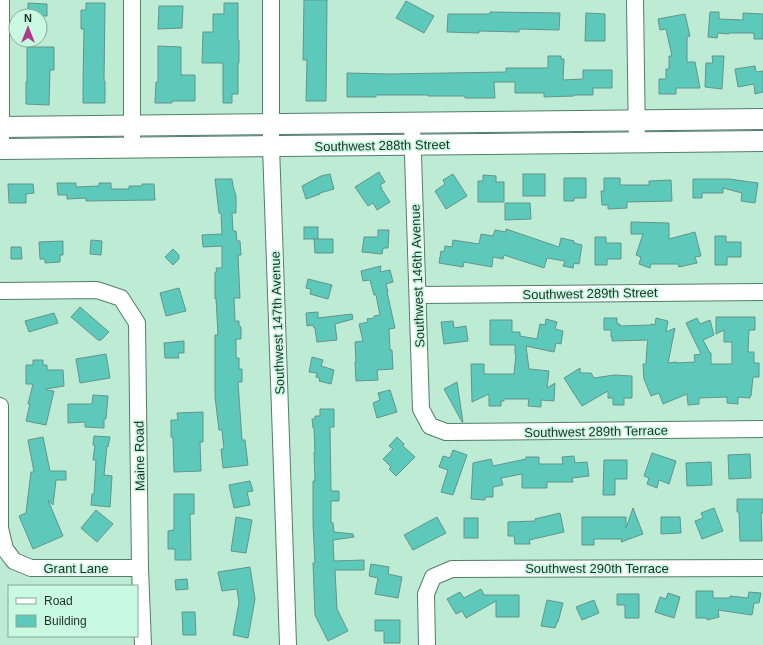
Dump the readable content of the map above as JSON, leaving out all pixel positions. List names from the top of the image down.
{
  "streets": {
    "main road": ["Southwest 288th Street"],
    "street": [
      "Southwest 146th Avenue",
      "Southwest 289th Street",
      "Southwest 147th Avenue",
      "Southwest 289th Terrace",
      "Maine Road",
      "Grant Lane",
      "Southwest 290th Terrace"
    ]
  },
  "crossings": [
    ["Southwest 288th Street", "Southwest 146th Avenue"],
    ["Southwest 288th Street", "Southwest 147th Avenue"],
    ["Southwest 146th Avenue", "Southwest 289th Street"],
    ["Southwest 146th Avenue", "Southwest 289th Terrace"],
    ["Maine Road", "Grant Lane"]
  ],
  "legend": ["Road", "Building"],
  "north": "top"
}
